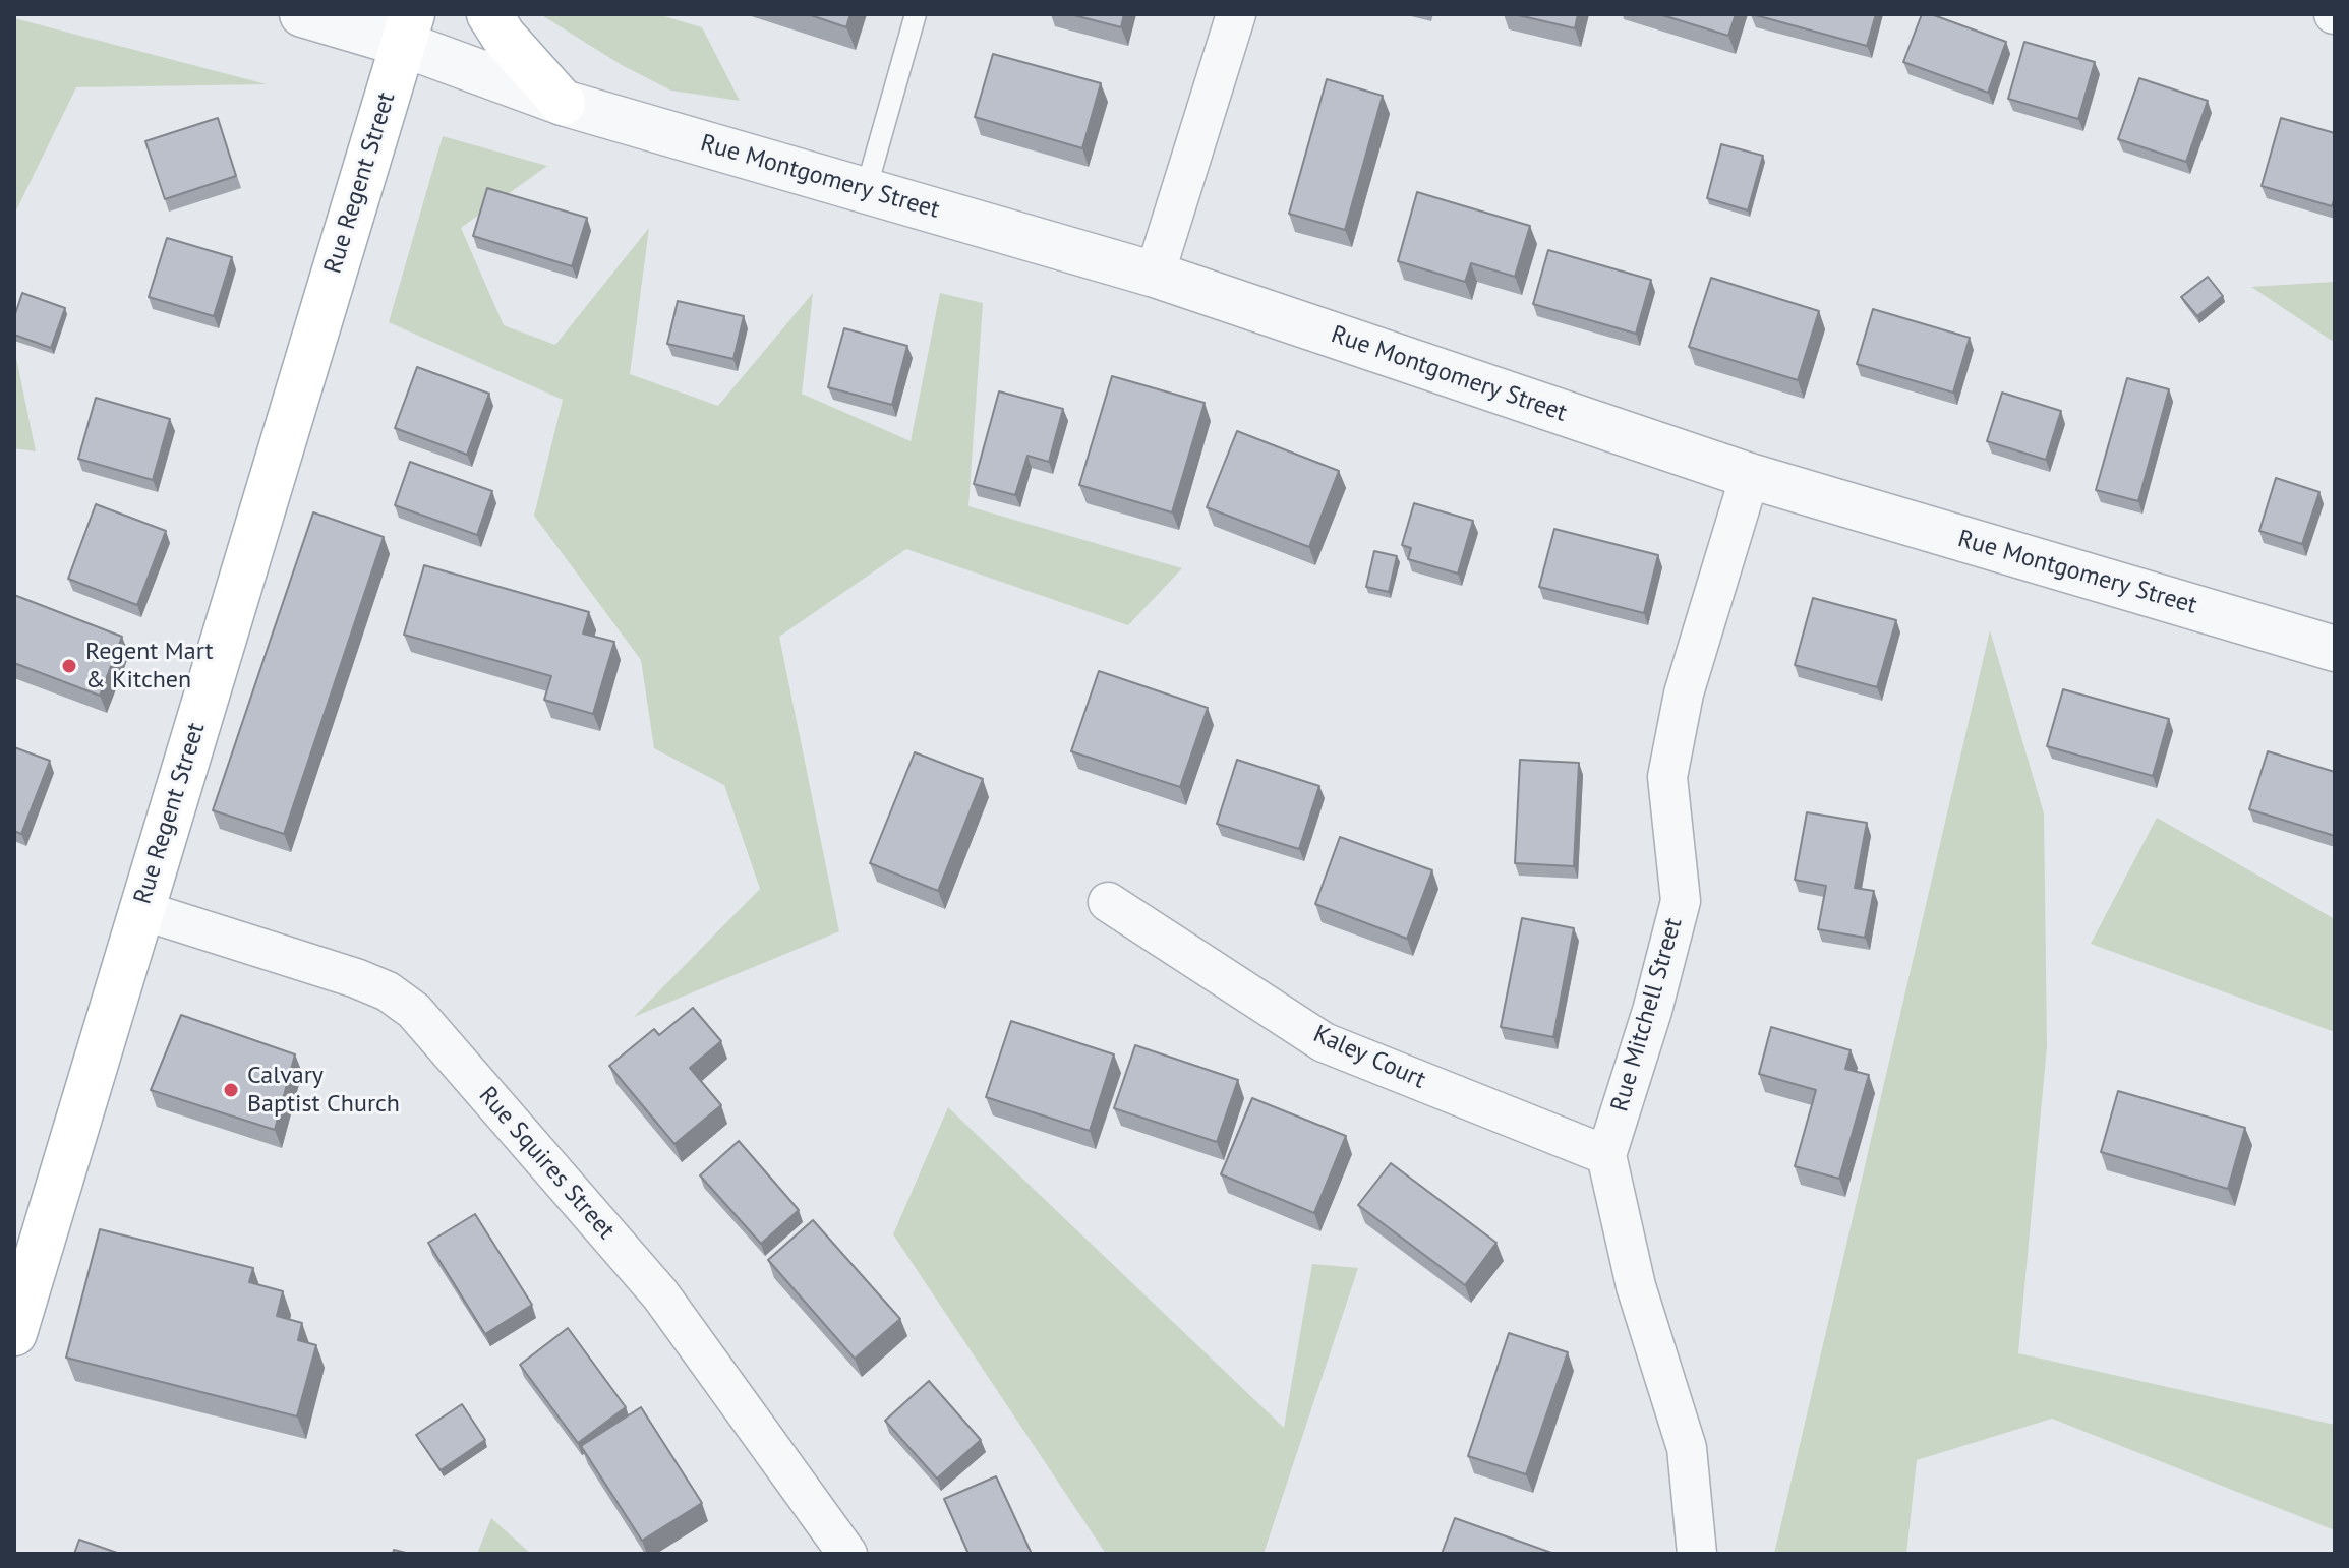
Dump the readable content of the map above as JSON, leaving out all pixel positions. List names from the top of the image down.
{
  "streets": {
    "main road": ["Rue Regent Street"],
    "street": [
      "Rue Montgomery Street",
      "Rue Mitchell Street",
      "Kaley Court",
      "Rue Squires Street"
    ]
  },
  "crossings": [
    ["Rue Montgomery Street", "Rue Regent Street"],
    ["Rue Montgomery Street", "Rue Mitchell Street"],
    ["Rue Regent Street", "Rue Squires Street"],
    ["Rue Mitchell Street", "Kaley Court"]
  ],
  "places": ["Regent Mart & Kitchen", "Calvary Baptist Church"]
}
